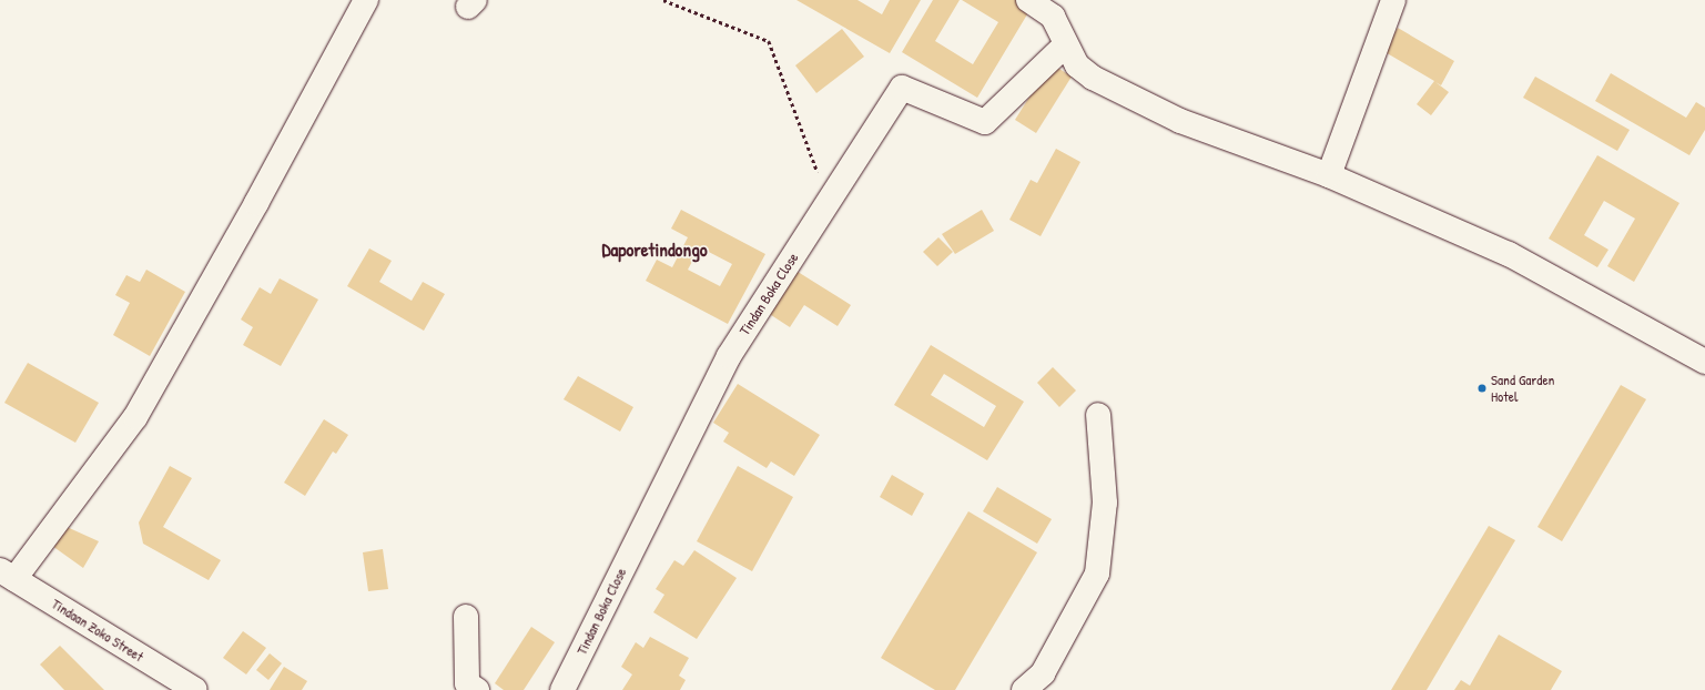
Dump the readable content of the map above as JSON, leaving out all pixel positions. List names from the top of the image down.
{
  "streets": {
    "street": ["Tindan Boka Close", "Tindaan Zoko Street"]
  },
  "districts": ["Daporetindongo"],
  "places": ["Sand Garden Hotel"]
}
